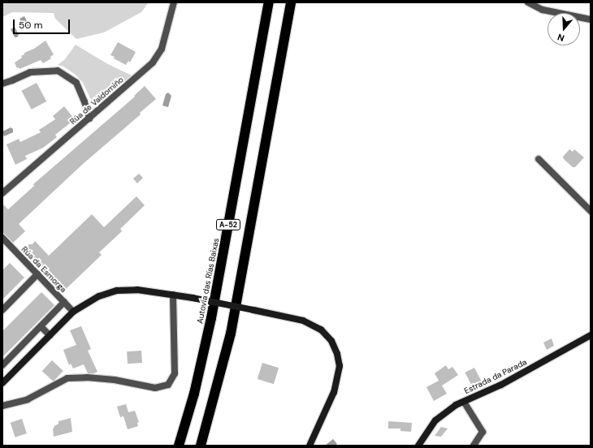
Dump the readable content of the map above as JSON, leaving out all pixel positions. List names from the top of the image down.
{
  "streets": {
    "highway": ["A-52", "Autovía das Rías Baixas"],
    "street": ["Rúa de Valdomiño", "Rúa da Esmorga", "Estrada da Parada"]
  },
  "scale_bar": "50 m",
  "north": "bottom"
}
